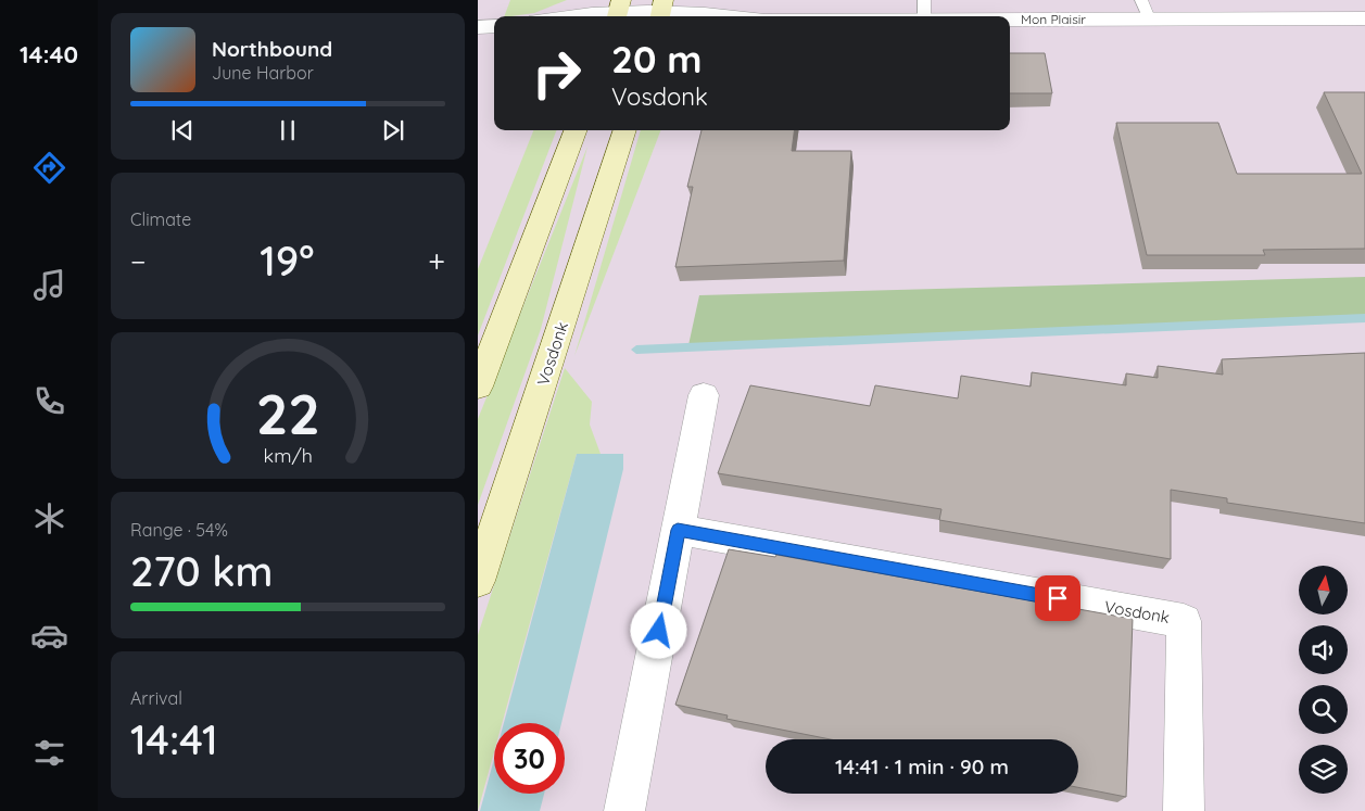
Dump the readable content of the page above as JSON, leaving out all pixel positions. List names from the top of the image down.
{
  "streets": {
    "main road": ["Vosdonk"],
    "street": ["Mon Plaisir"]
  },
  "north": "top",
  "page": {
    "tabs": "14:40",
    "turn": ["20 m", "Vosdonk"],
    "song": ["Northbound", "June Harbor"],
    "tile": [
      "Climate",
      ["Range · 54%", "270 km"],
      ["Arrival", "14:41"]
    ],
    "heat": ["−", "19°", "+"],
    "limit": "30",
    "trip": "14:41 · 1 min · 90 m",
    "gauge": ["22", "km/h"]
  }
}
